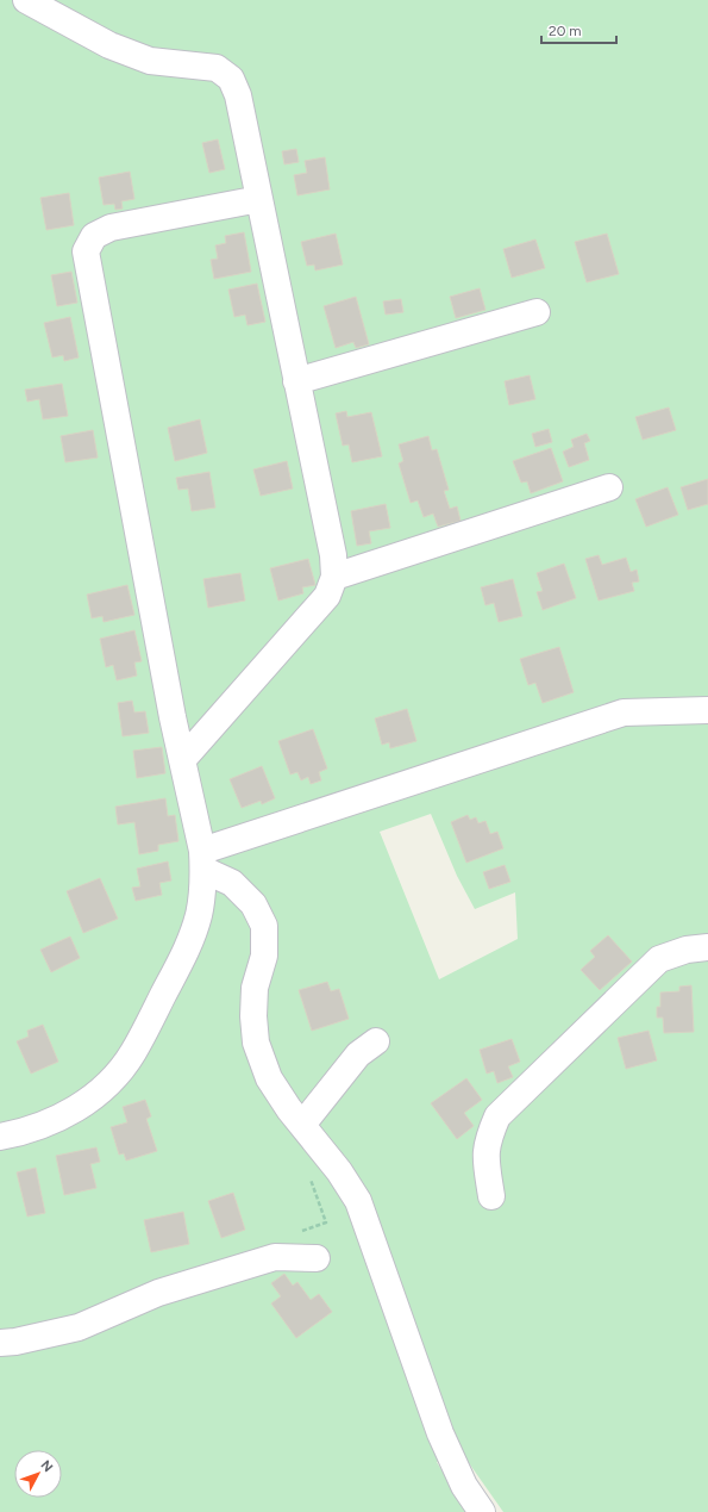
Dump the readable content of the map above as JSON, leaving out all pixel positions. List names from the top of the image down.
{
  "scale_bar": "20 m",
  "north": "top right"
}
